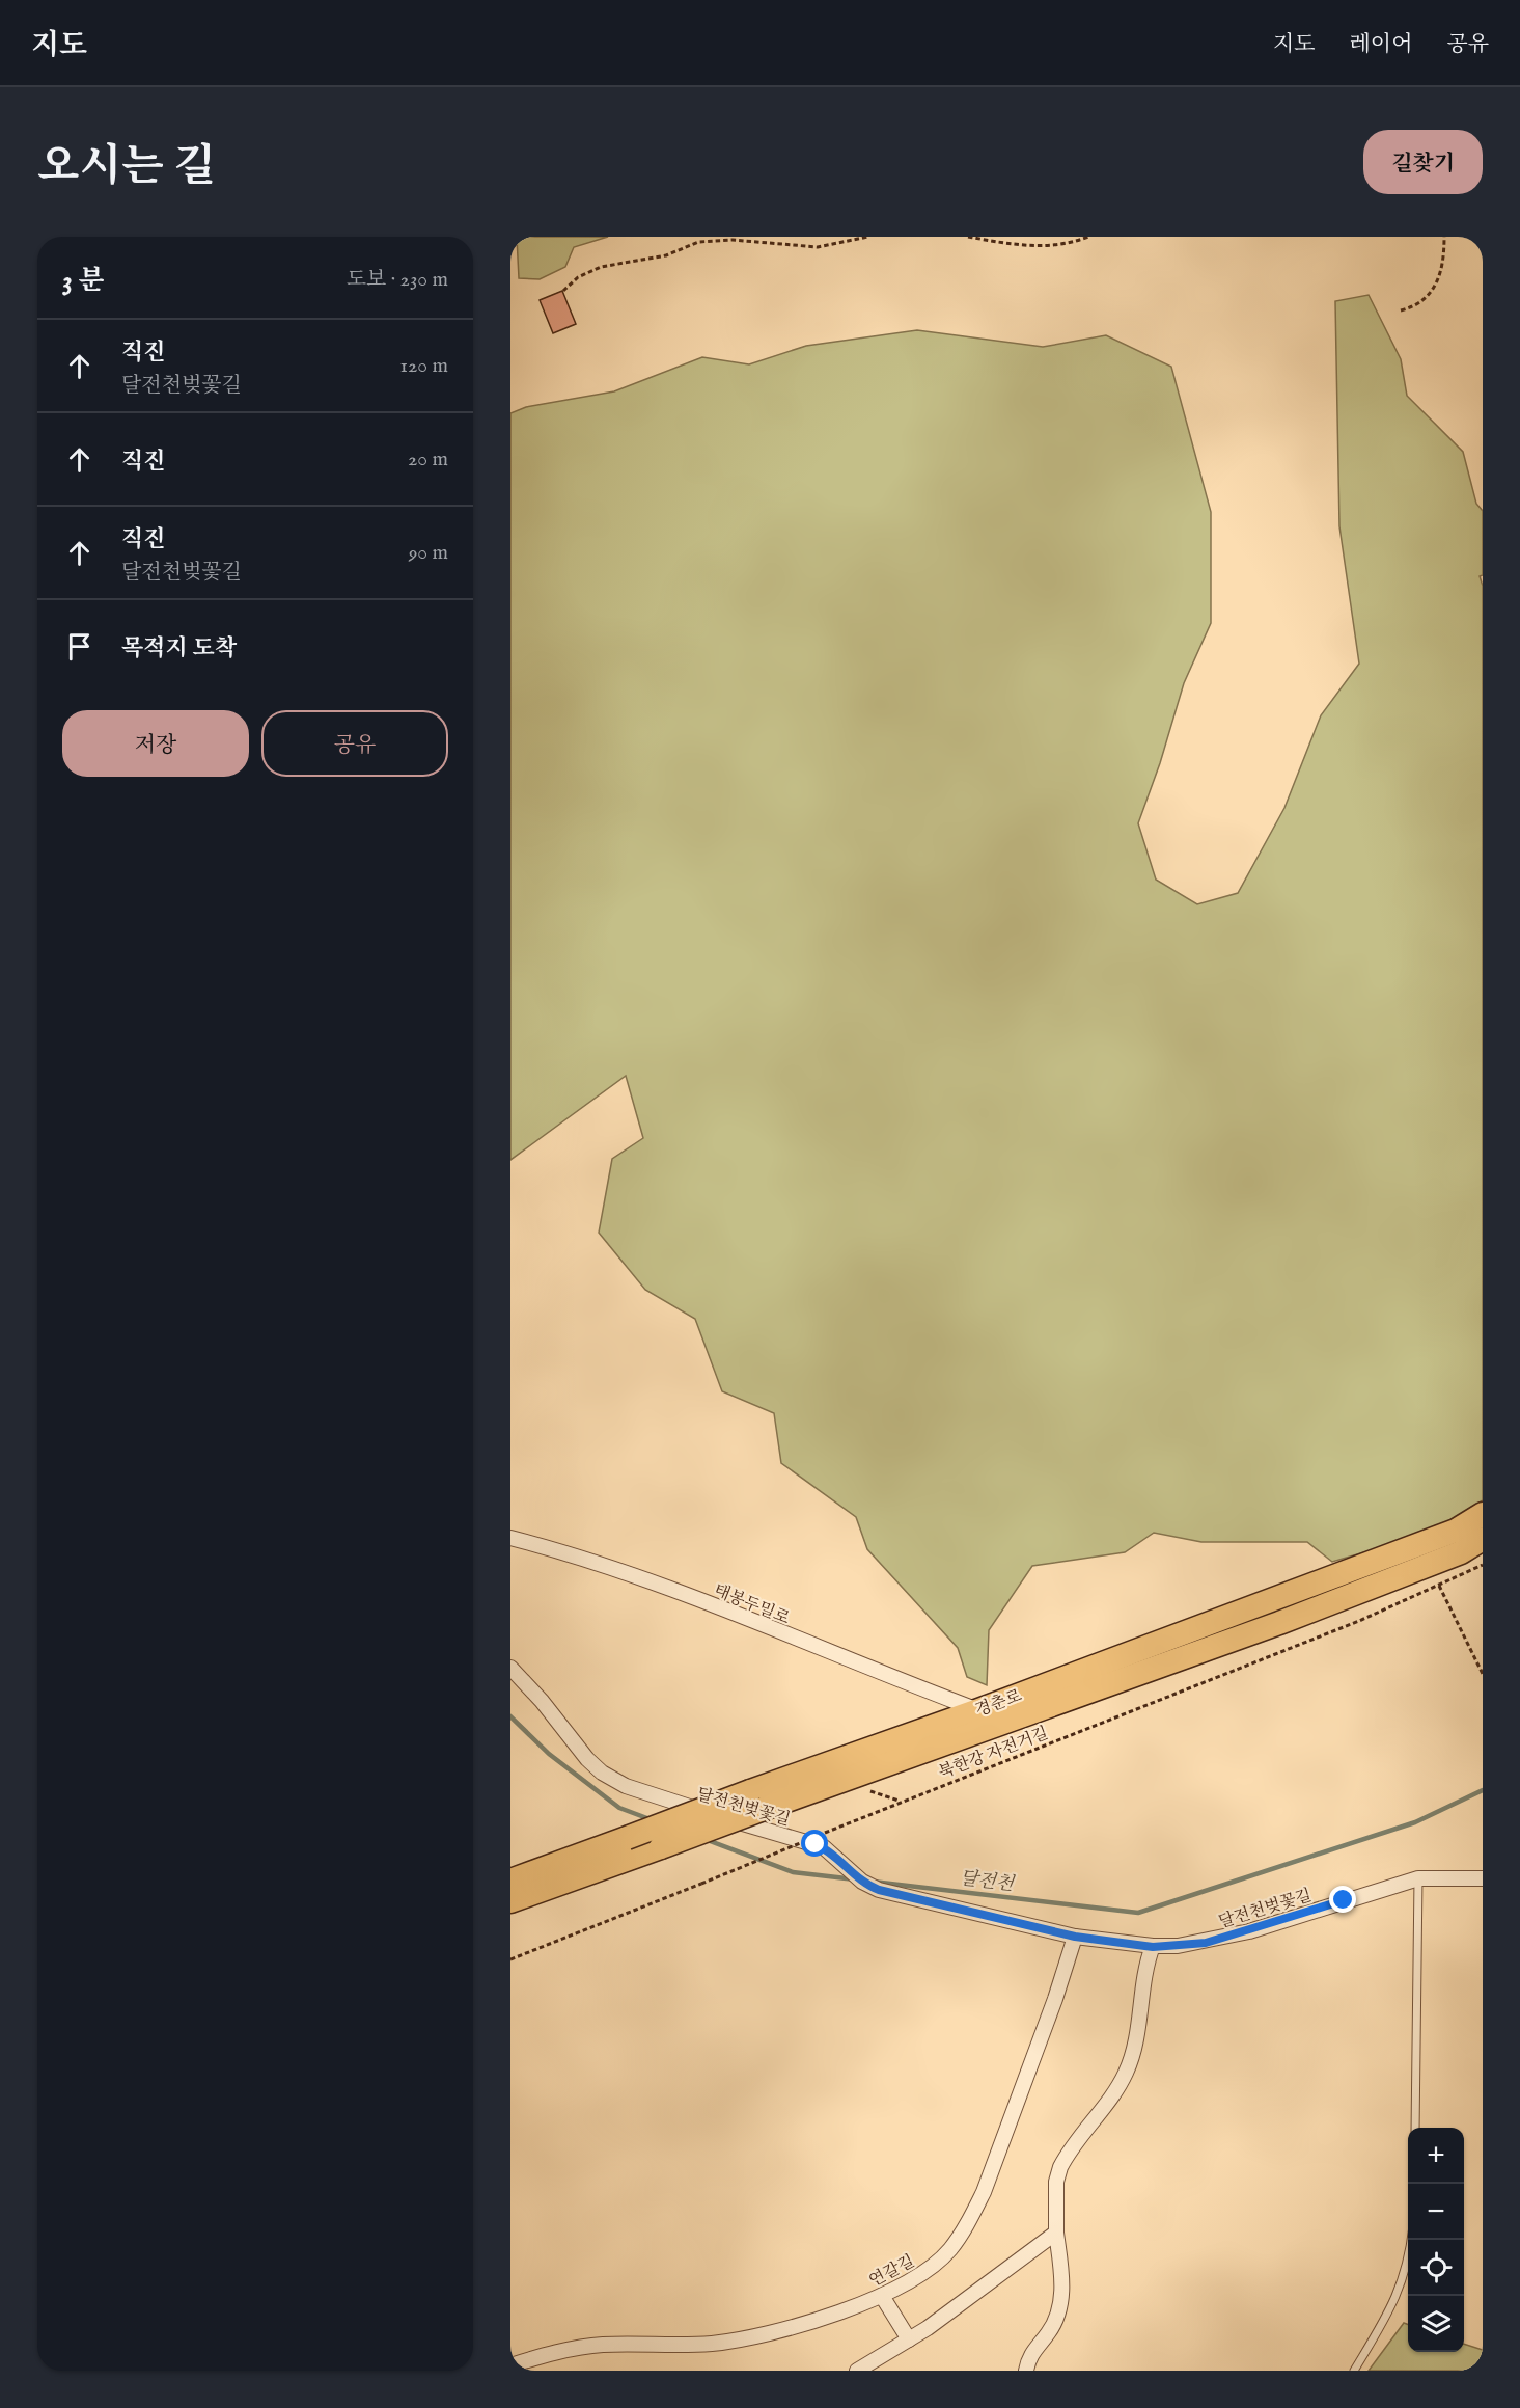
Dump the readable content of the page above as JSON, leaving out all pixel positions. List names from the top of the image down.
{
  "streets": {
    "main road": ["경춘로"],
    "street": ["태봉두밀로", "달전천벚꽃길", "연갈길"],
    "path": ["북한강 자전거길"]
  },
  "crossings": [
    ["태봉두밀로", "경춘로"],
    ["북한강 자전거길", "달전천벚꽃길"],
    ["달전천벚꽃길", "연갈길"]
  ],
  "water": ["달전천"],
  "page": {
    "header": "지도",
    "nav": ["지도", "레이어", "공유"],
    "title": "오시는 길",
    "buttons": [
      "길찾기",
      ["저장", "공유"]
    ],
    "heading": ["3 분", "도보 · 230 m"],
    "list": [
      ["직진", "달전천벚꽃길", "120 m"],
      ["직진", "20 m"],
      ["직진", "달전천벚꽃길", "90 m"],
      "목적지 도착"
    ],
    "map_buttons": ["+", "−"]
  }
}
